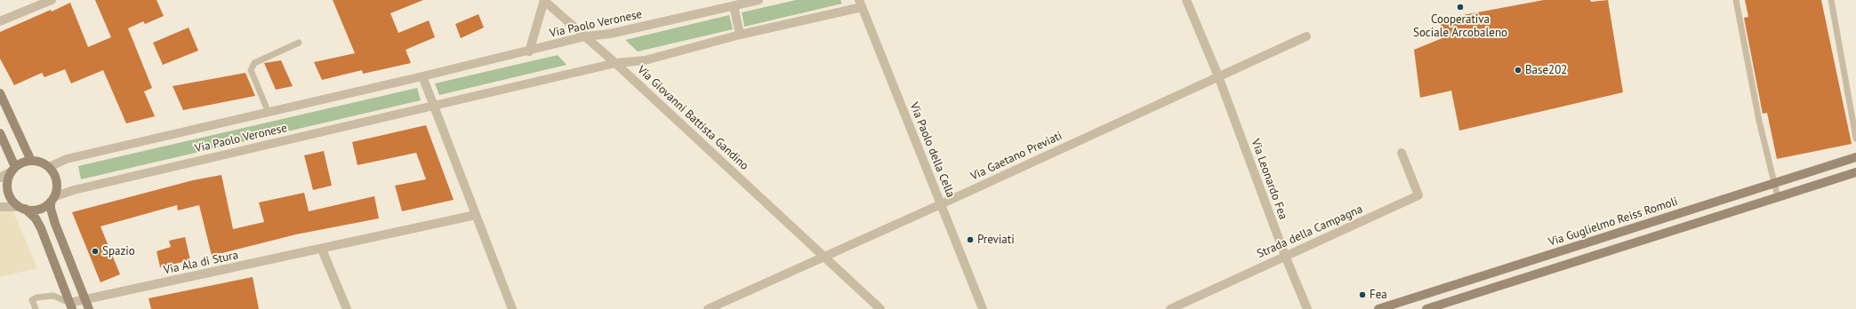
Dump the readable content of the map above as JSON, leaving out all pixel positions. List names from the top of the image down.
{
  "streets": {
    "main road": ["Via Guglielmo Reiss Romoli"],
    "street": [
      "Via Paolo Veronese",
      "Via Giovanni Battista Gandino",
      "Via Paolo della Cella",
      "Via Gaetano Previati",
      "Via Leonardo Fea",
      "Strada della Campagna",
      "Via Ala di Stura"
    ]
  },
  "crossings": [
    ["Via Paolo Veronese", "Via Giovanni Battista Gandino"],
    ["Via Paolo Veronese", "Via Paolo della Cella"],
    ["Via Giovanni Battista Gandino", "Via Gaetano Previati"],
    ["Via Paolo della Cella", "Via Gaetano Previati"],
    ["Via Gaetano Previati", "Via Leonardo Fea"],
    ["Via Leonardo Fea", "Strada della Campagna"]
  ],
  "places": [
    "Cooperativa Sociale Arcobaleno",
    "Base202",
    "Previati",
    "Spazio",
    "Fea"
  ]
}
